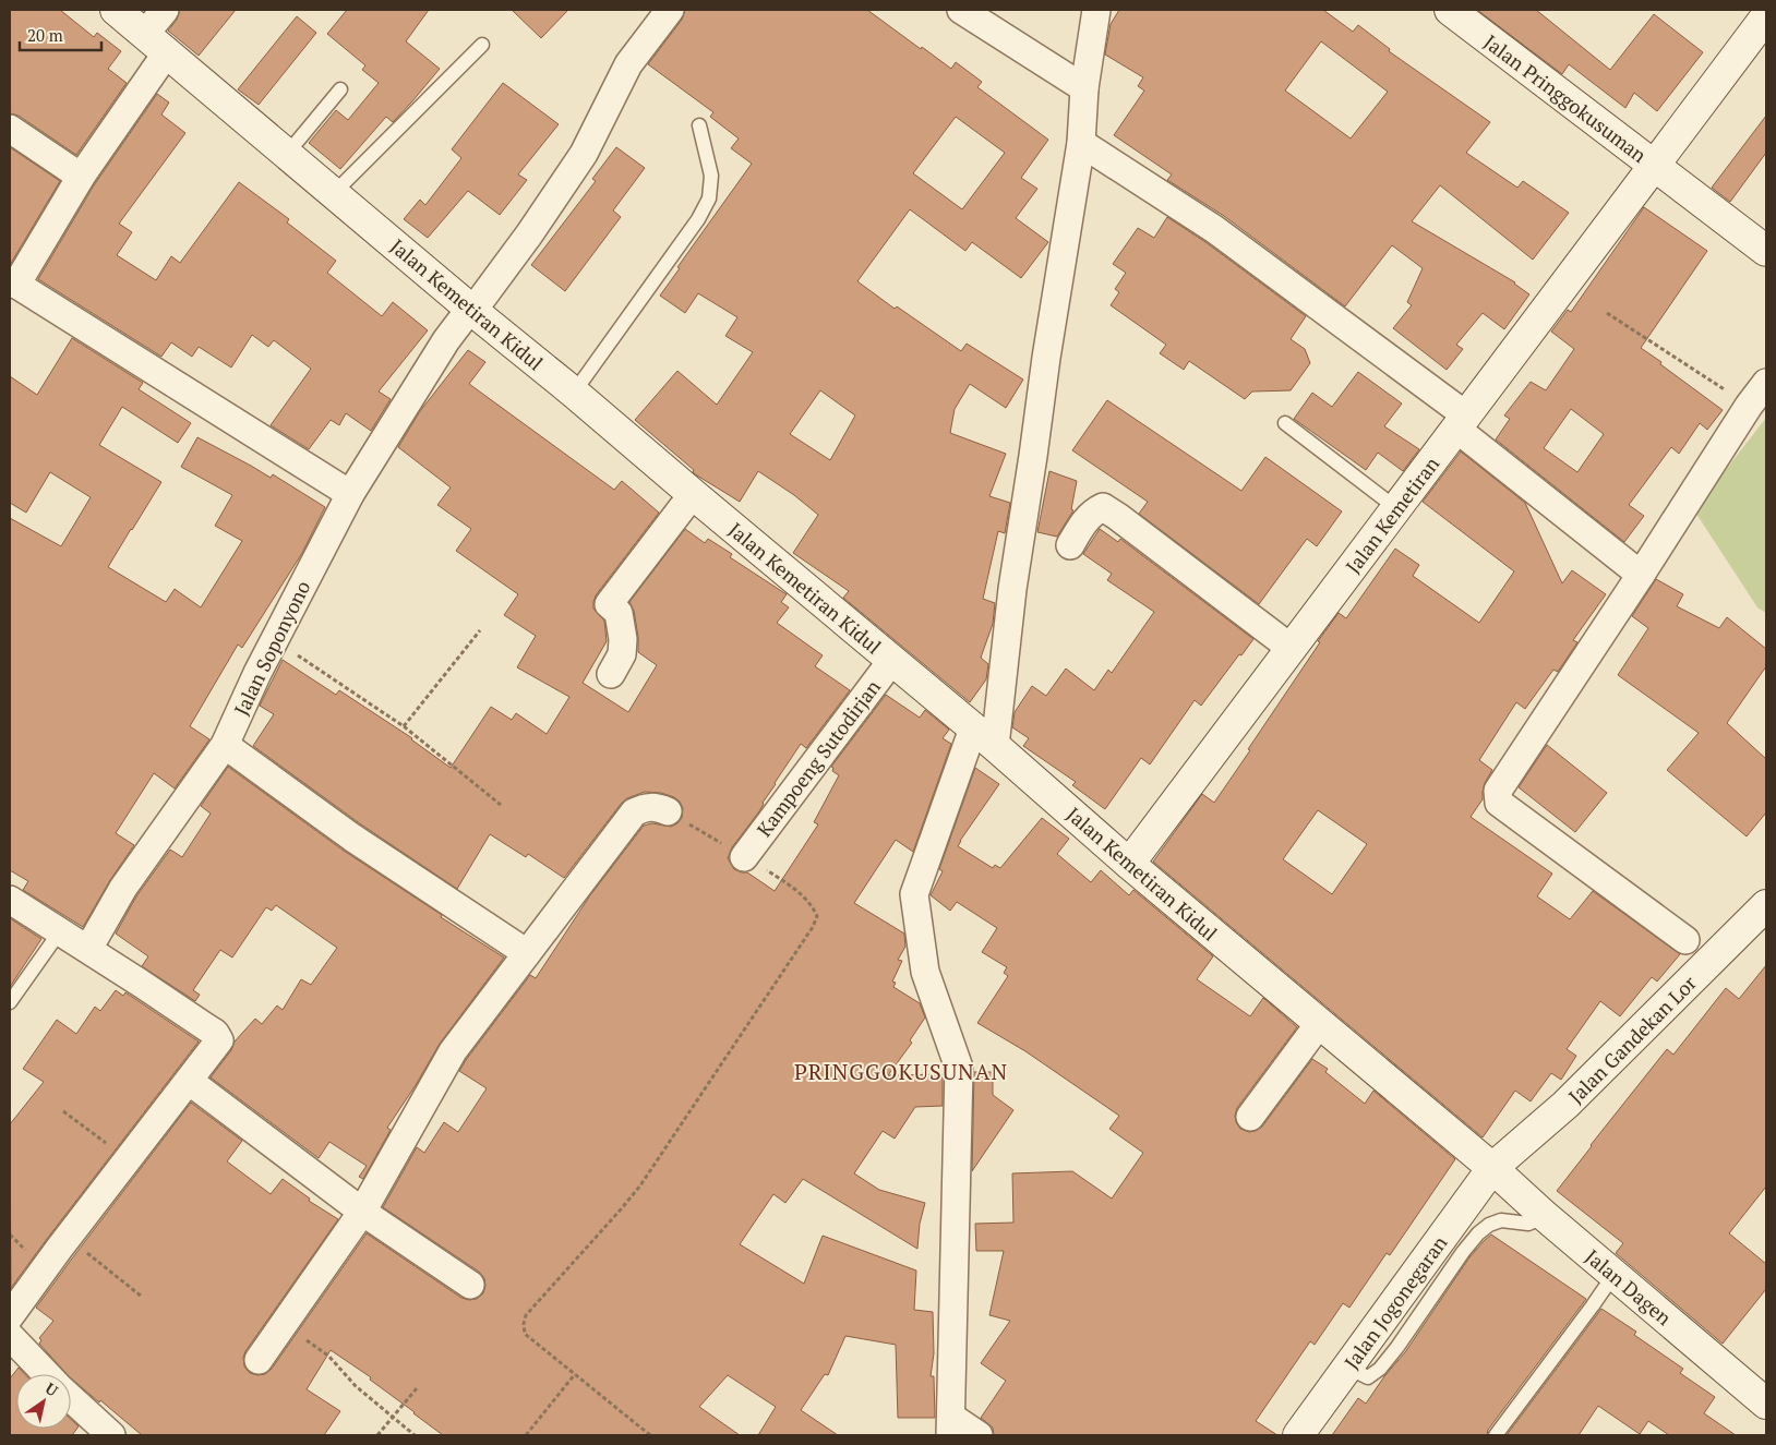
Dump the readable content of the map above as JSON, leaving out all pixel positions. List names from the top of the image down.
{
  "streets": {
    "street": [
      "Jalan Pringgokusuman",
      "Jalan Kemetiran Kidul",
      "Jalan Kemetiran",
      "Jalan Soponyono",
      "Kampoeng Sutodirjan",
      "Jalan Gandekan Lor",
      "Jalan Dagen",
      "Jalan Jogonegaran"
    ]
  },
  "crossings": [
    ["Jalan Pringgokusuman", "Jalan Kemetiran"],
    ["Jalan Kemetiran Kidul", "Jalan Kemetiran"],
    ["Jalan Kemetiran Kidul", "Jalan Soponyono"],
    ["Jalan Kemetiran Kidul", "Kampoeng Sutodirjan"],
    ["Jalan Kemetiran Kidul", "Jalan Gandekan Lor"],
    ["Jalan Kemetiran Kidul", "Jalan Dagen"],
    ["Jalan Kemetiran Kidul", "Jalan Jogonegaran"],
    ["Jalan Gandekan Lor", "Jalan Dagen"],
    ["Jalan Gandekan Lor", "Jalan Jogonegaran"],
    ["Jalan Dagen", "Jalan Jogonegaran"]
  ],
  "districts": ["PRINGGOKUSUNAN"],
  "scale_bar": "20 m",
  "north": "top right"
}
